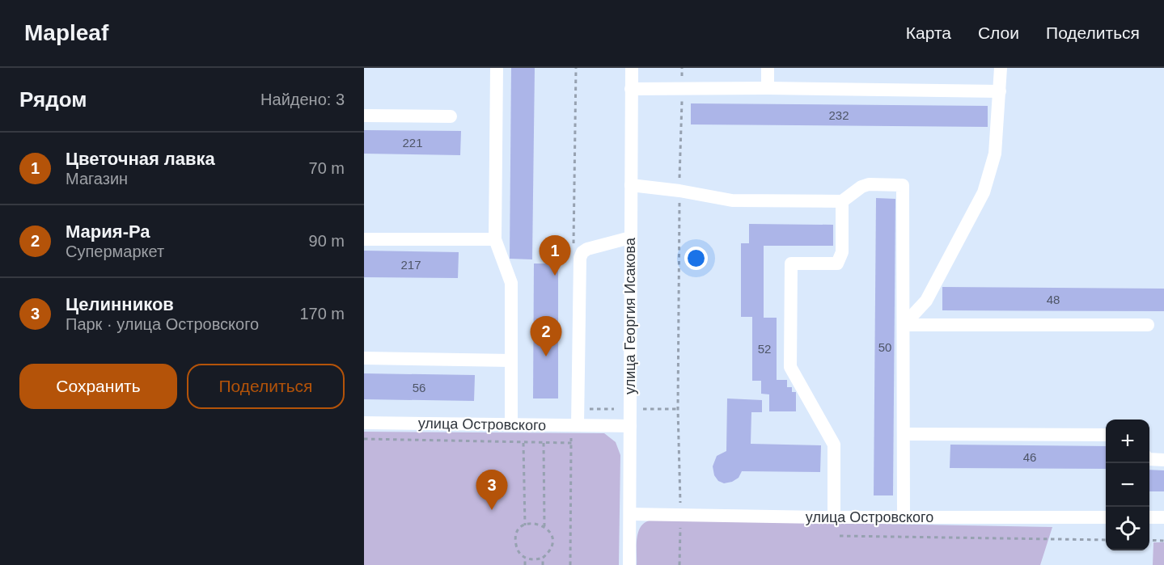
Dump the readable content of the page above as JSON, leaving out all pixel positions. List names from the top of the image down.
{
  "streets": {
    "street": ["улица Георгия Исакова", "улица Островского"]
  },
  "crossings": [
    ["улица Георгия Исакова", "улица Островского"]
  ],
  "house_numbers": [
    "232",
    "221",
    "217",
    "48",
    "50",
    "52",
    "56",
    "46"
  ],
  "page": {
    "header": "Mapleaf",
    "nav": ["Карта", "Слои", "Поделиться"],
    "heading": ["Рядом", "Найдено: 3"],
    "list": [
      {
        "mark": "1",
        "name": "Цветочная лавка",
        "note": "Магазин",
        "value": "70 m"
      },
      {
        "mark": "2",
        "name": "Мария-Ра",
        "note": "Супермаркет",
        "value": "90 m"
      },
      {
        "mark": "3",
        "name": "Целинников",
        "note": "Парк · улица Островского",
        "value": "170 m"
      }
    ],
    "pins": ["1", "2", "3"],
    "buttons": ["Сохранить", "Поделиться"],
    "map_buttons": ["+", "−"]
  }
}
